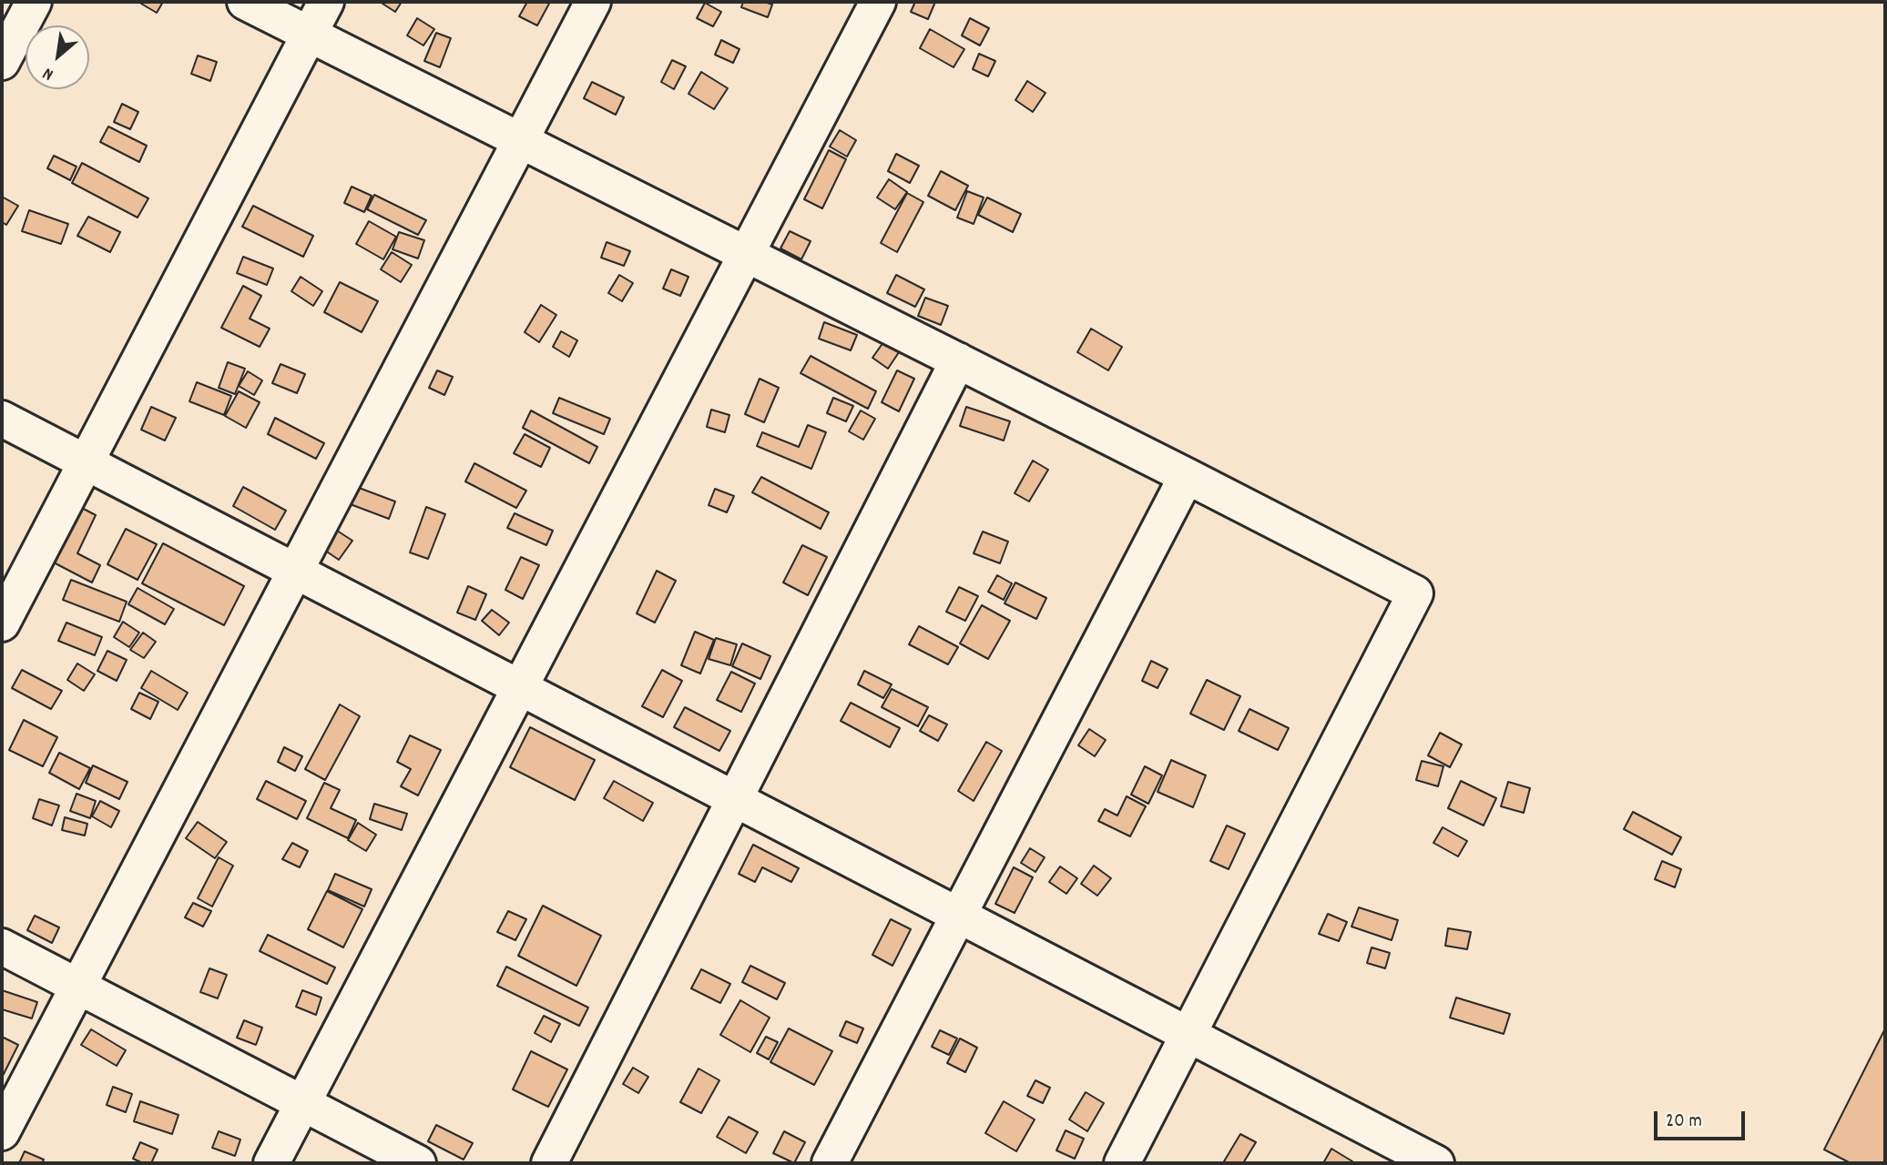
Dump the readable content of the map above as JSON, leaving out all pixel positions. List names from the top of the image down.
{
  "scale_bar": "20 m",
  "north": "bottom left"
}
